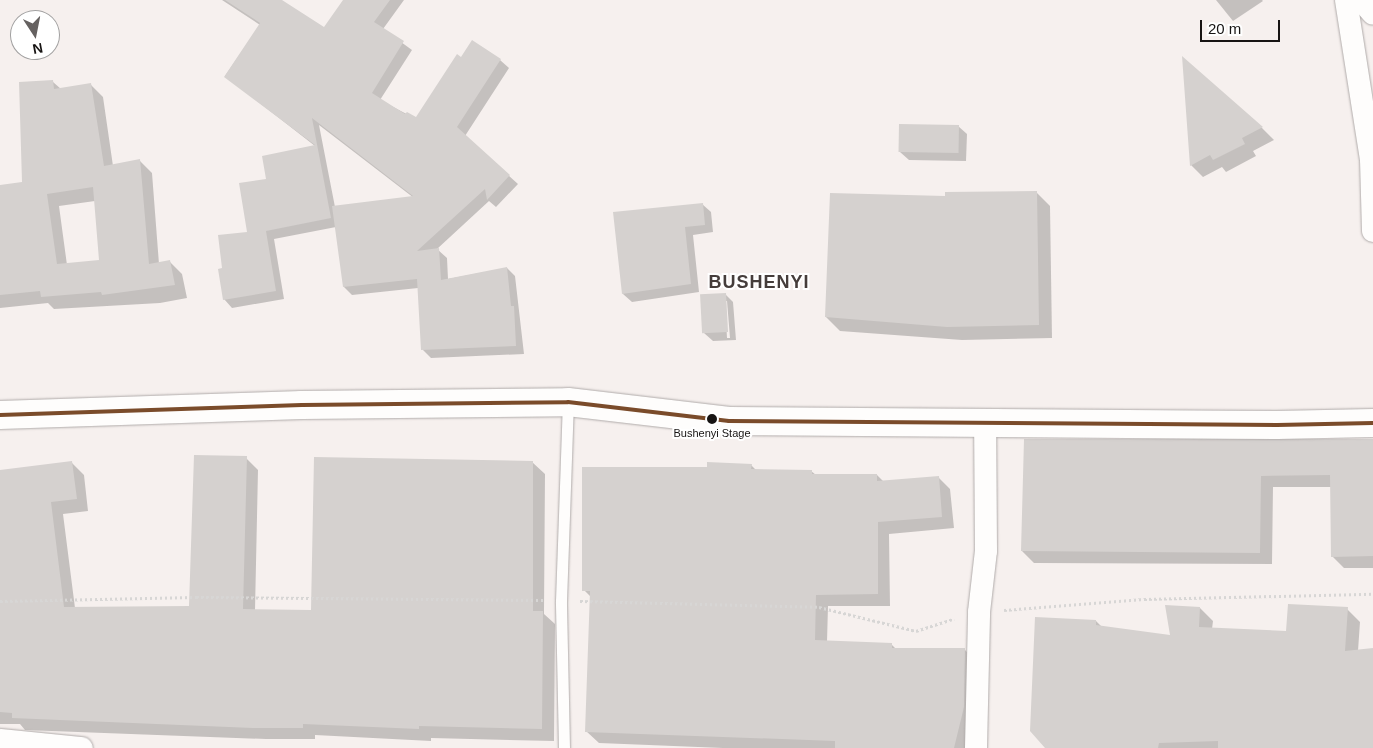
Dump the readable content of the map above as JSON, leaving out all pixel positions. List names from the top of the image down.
{
  "districts": ["BUSHENYI"],
  "places": ["Bushenyi Stage"],
  "scale_bar": "20 m",
  "north": "bottom"
}
